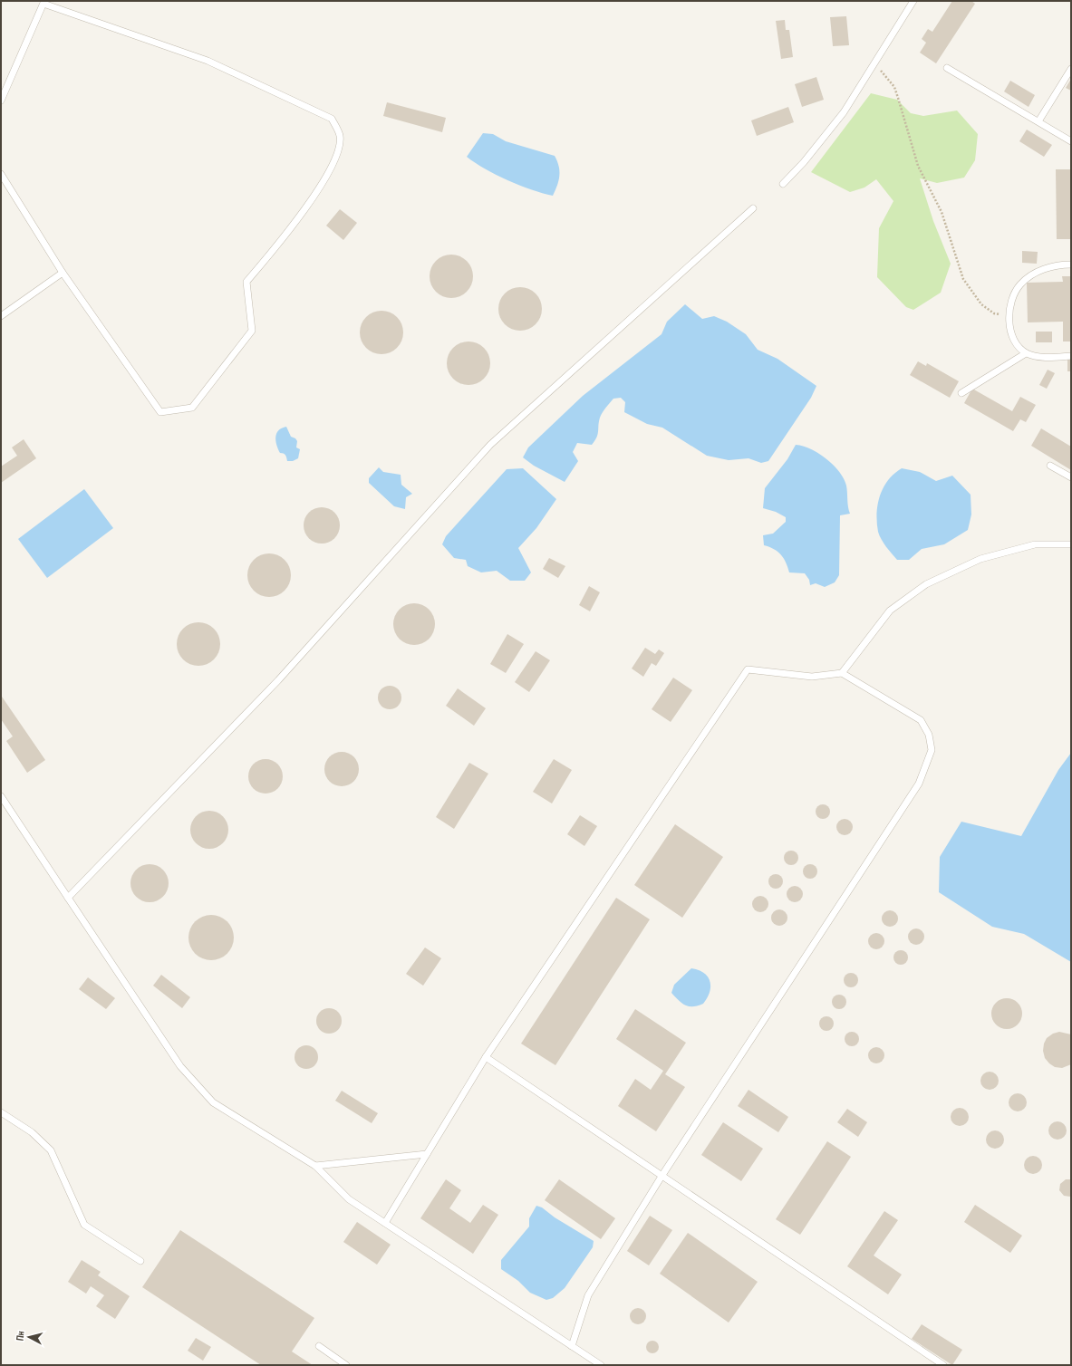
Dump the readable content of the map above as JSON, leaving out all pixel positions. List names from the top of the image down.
{
  "north": "left"
}
